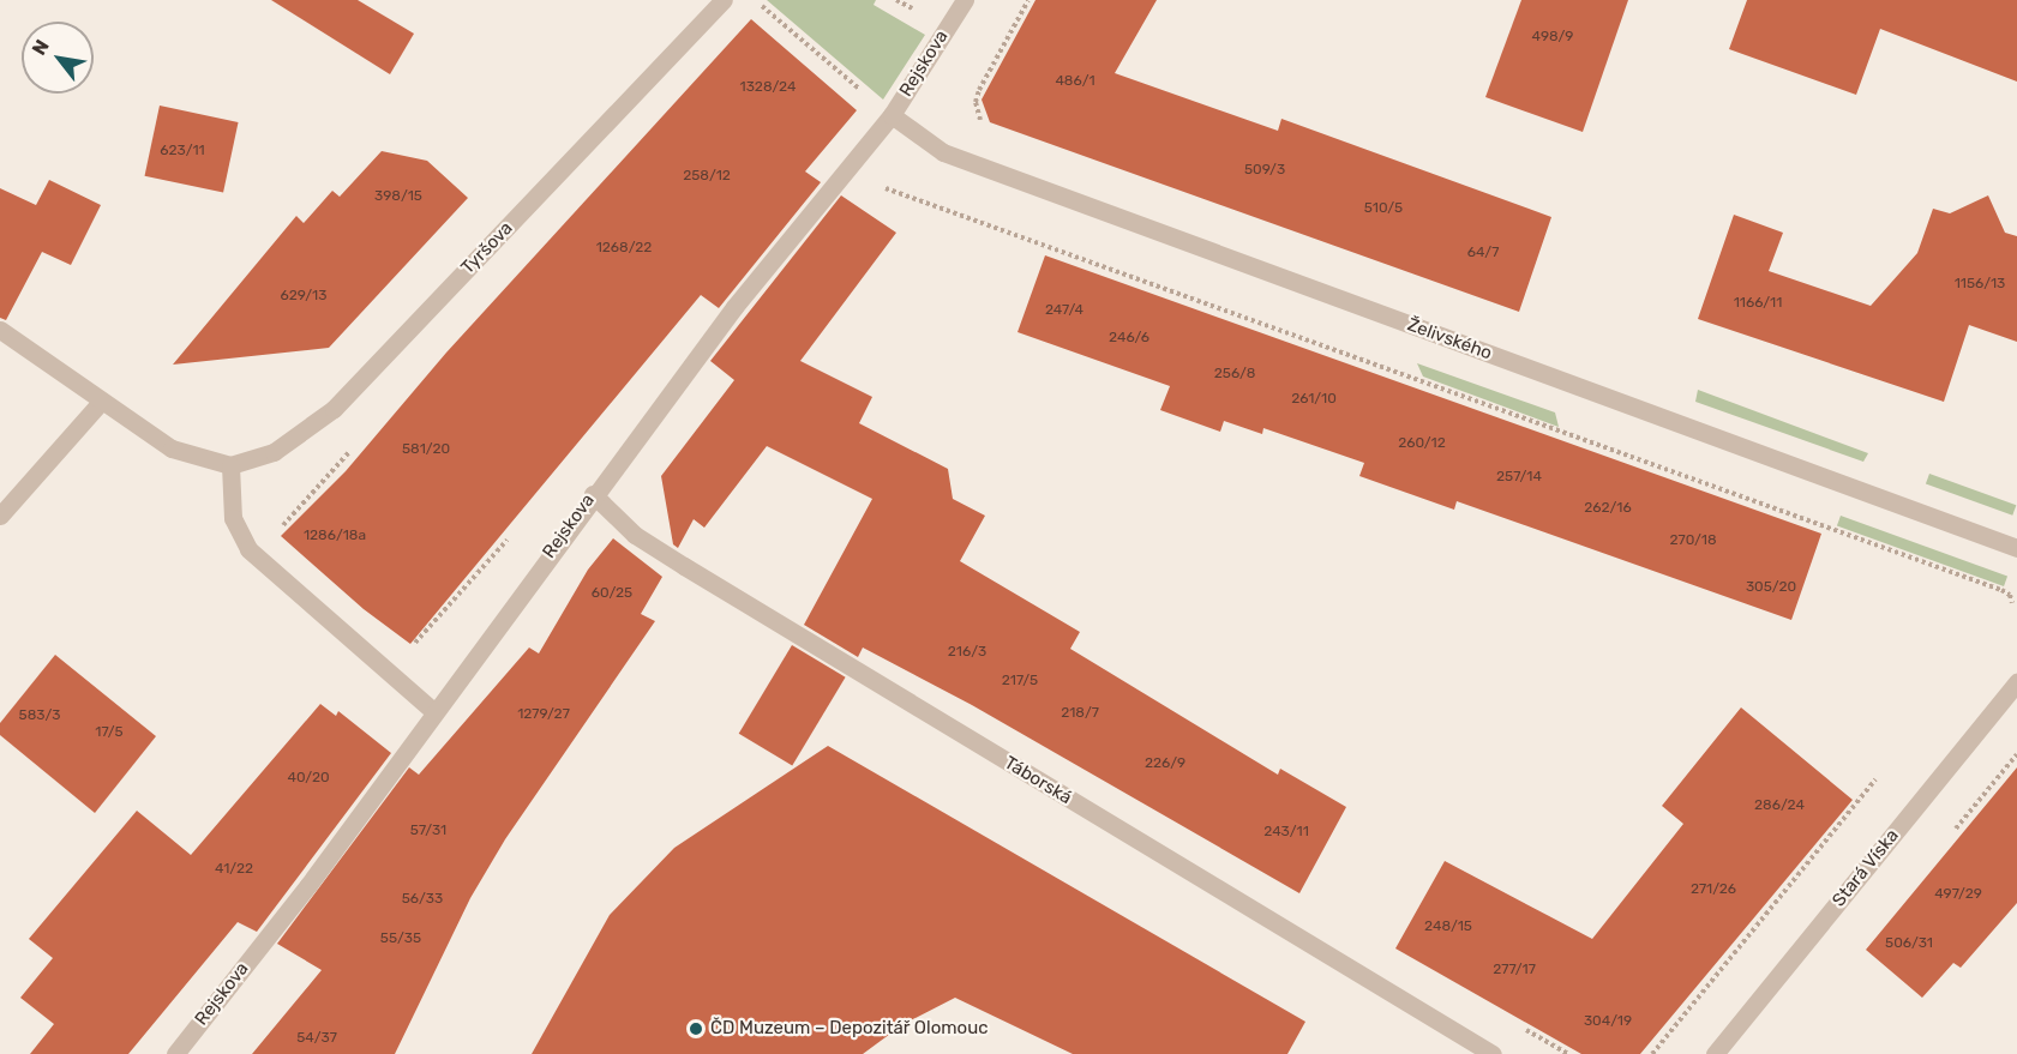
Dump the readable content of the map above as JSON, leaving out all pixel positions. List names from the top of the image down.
{
  "streets": {
    "street": [
      "Rejskova",
      "Tyršova",
      "Želivského",
      "Táborská",
      "Stará Víska"
    ]
  },
  "crossings": [
    ["Rejskova", "Želivského"],
    ["Rejskova", "Táborská"]
  ],
  "places": ["ČD Muzeum – Depozitář Olomouc"],
  "house_numbers": [
    "498/9",
    "486/1",
    "1328/24",
    "623/11",
    "509/3",
    "258/12",
    "398/15",
    "510/5",
    "1268/22",
    "64/7",
    "1156/13",
    "629/13",
    "1166/11",
    "247/4",
    "246/6",
    "256/8",
    "261/10",
    "260/12",
    "581/20",
    "257/14",
    "262/16",
    "1286/18a",
    "270/18",
    "305/20",
    "60/25",
    "216/3",
    "217/5",
    "218/7",
    "1279/27",
    "583/3",
    "17/5",
    "226/9",
    "40/20",
    "286/24",
    "57/31",
    "243/11",
    "41/22",
    "271/26",
    "497/29",
    "56/33",
    "248/15",
    "55/35",
    "506/31",
    "277/17",
    "304/19",
    "54/37"
  ],
  "north": "top left"
}
